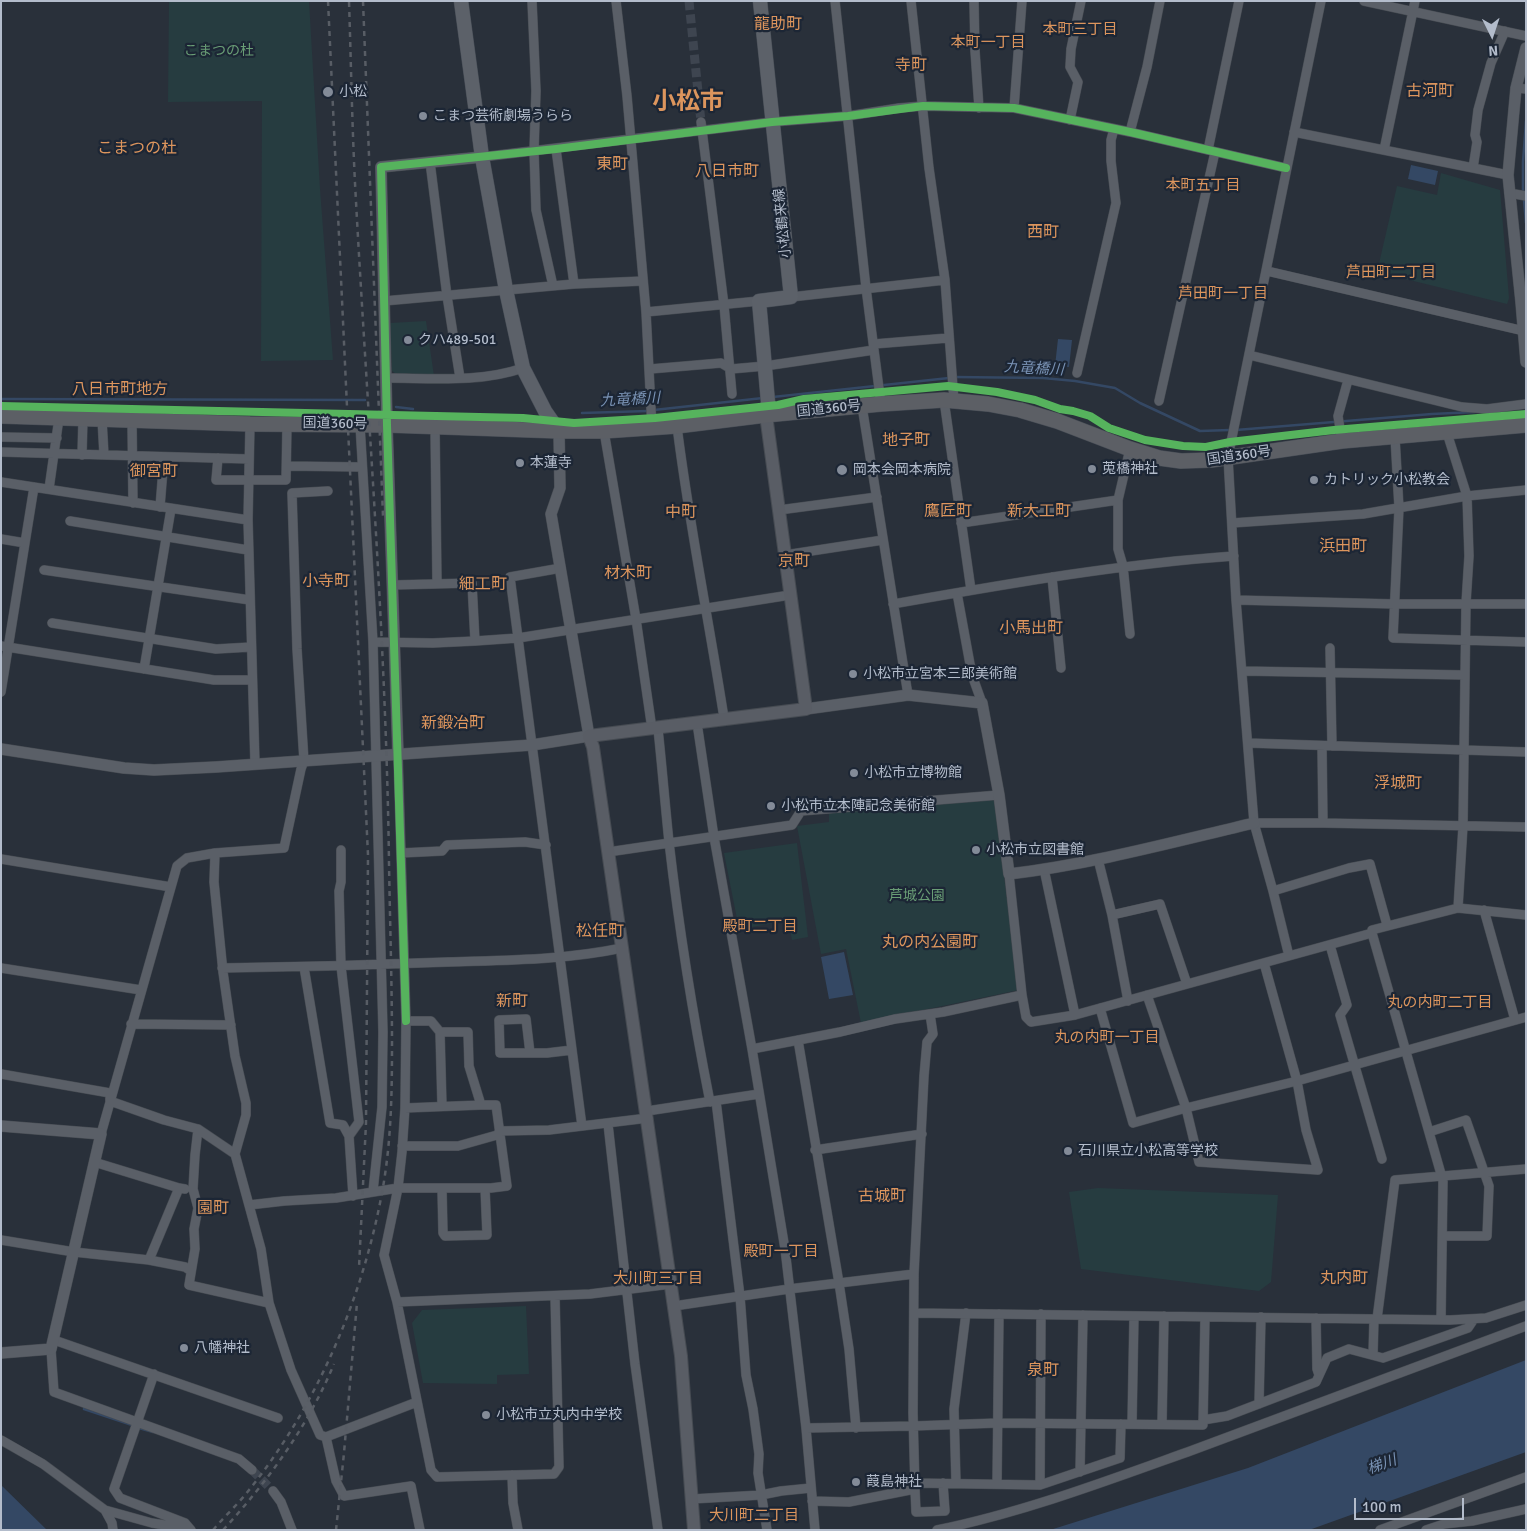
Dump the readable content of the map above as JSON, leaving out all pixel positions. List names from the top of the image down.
{
  "streets": {
    "highway": ["国道360号"],
    "main road": ["小松鶴来線"]
  },
  "districts": [
    "龍助町",
    "本町三丁目",
    "本町一丁目",
    "寺町",
    "古河町",
    "小松市",
    "こまつの杜",
    "東町",
    "八日市町",
    "本町五丁目",
    "西町",
    "芦田町二丁目",
    "芦田町一丁目",
    "八日市町地方",
    "地子町",
    "御宮町",
    "鷹匠町",
    "新大工町",
    "中町",
    "浜田町",
    "京町",
    "材木町",
    "小寺町",
    "細工町",
    "小馬出町",
    "新鍛冶町",
    "浮城町",
    "殿町二丁目",
    "松任町",
    "丸の内公園町",
    "新町",
    "丸の内町二丁目",
    "丸の内町一丁目",
    "古城町",
    "園町",
    "殿町一丁目",
    "大川町三丁目",
    "丸内町",
    "泉町",
    "大川町二丁目"
  ],
  "water": ["九竜橋川", "梯川"],
  "parks": ["こまつの杜", "芦城公園"],
  "places": [
    "小松",
    "こまつ芸術劇場うらら",
    "クハ489-501",
    "本蓮寺",
    "莵橋神社",
    "岡本会岡本病院",
    "カトリック小松教会",
    "小松市立宮本三郎美術館",
    "小松市立博物館",
    "小松市立本陣記念美術館",
    "小松市立図書館",
    "石川県立小松高等学校",
    "八幡神社",
    "小松市立丸内中学校",
    "葭島神社"
  ],
  "scale_bar": "100 m",
  "north": "bottom"
}
